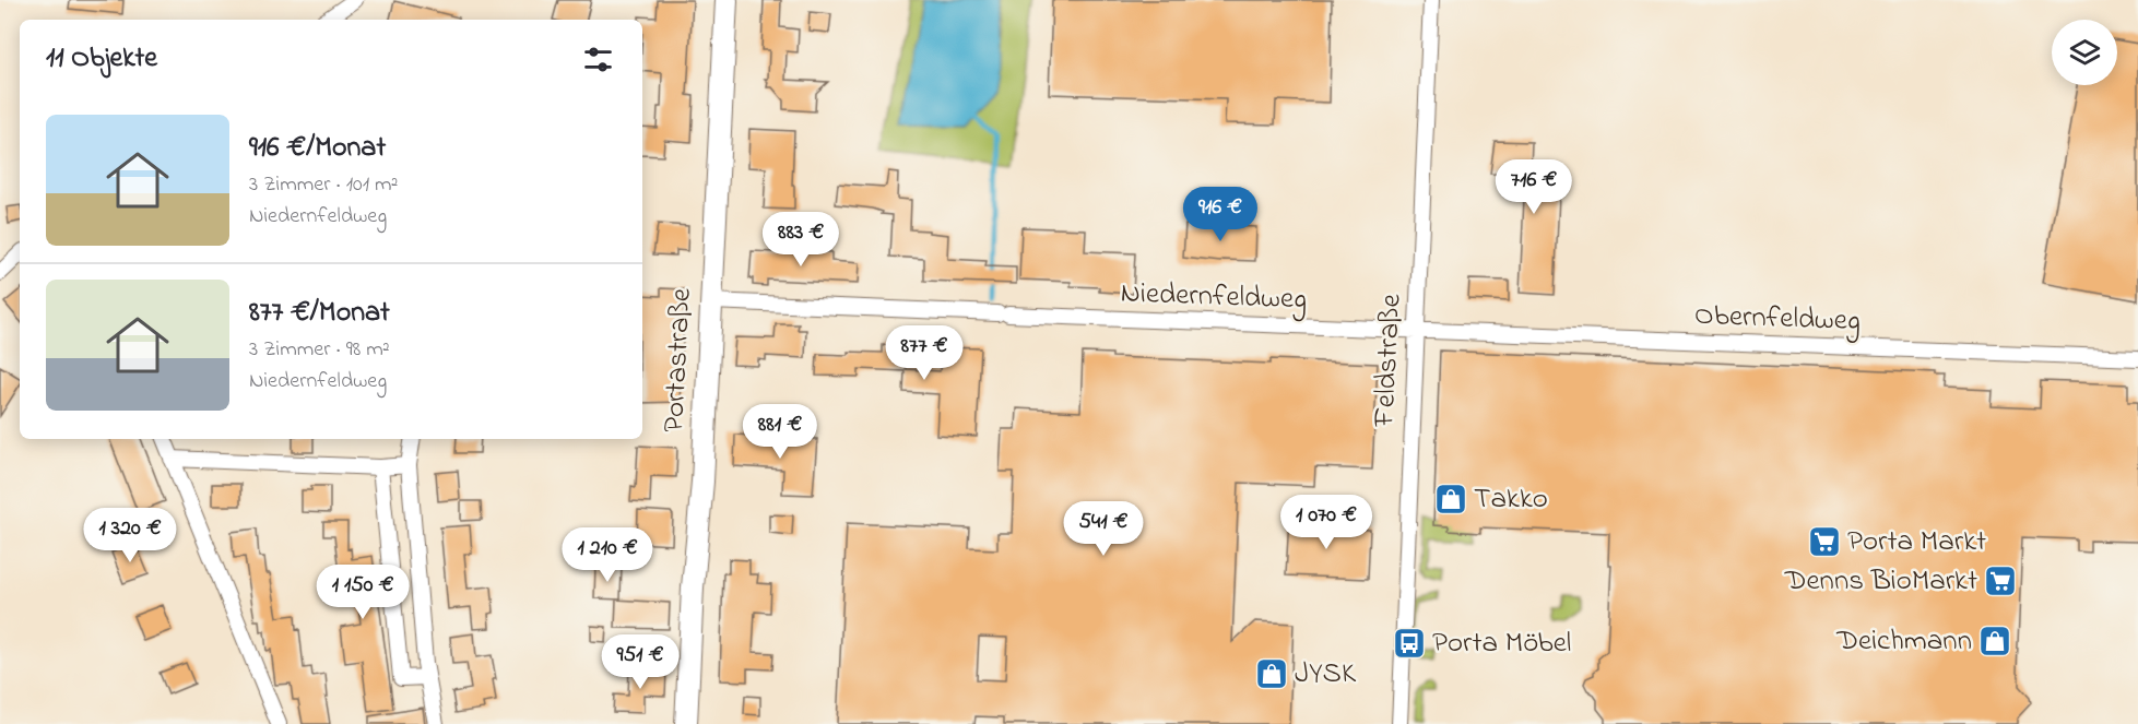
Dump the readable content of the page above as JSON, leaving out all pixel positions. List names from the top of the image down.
{
  "streets": {
    "main road": ["Portastraße"],
    "street": ["Niedernfeldweg", "Obernfeldweg", "Feldstraße"]
  },
  "crossings": [
    ["Niedernfeldweg", "Obernfeldweg"],
    ["Niedernfeldweg", "Portastraße"],
    ["Niedernfeldweg", "Feldstraße"],
    ["Obernfeldweg", "Feldstraße"]
  ],
  "places": {
    "shop": ["Takko", "Deichmann", "JYSK"],
    "supermarket": ["Porta Markt", "Denns BioMarkt"],
    "bus stop": ["Porta Möbel"]
  },
  "page": {
    "heading": "11 Objekte",
    "list": [
      {
        "name": "916 €/Monat",
        "note": "3 Zimmer · 101 m² · Niedernfeldweg"
      },
      {
        "name": "877 €/Monat",
        "note": "3 Zimmer · 98 m² · Niedernfeldweg"
      }
    ],
    "price": [
      "716 €",
      "916 €",
      "883 €",
      "877 €",
      "881 €",
      "1 070 €",
      "541 €",
      "1 320 €",
      "1 210 €",
      "1 150 €",
      "951 €"
    ]
  }
}
